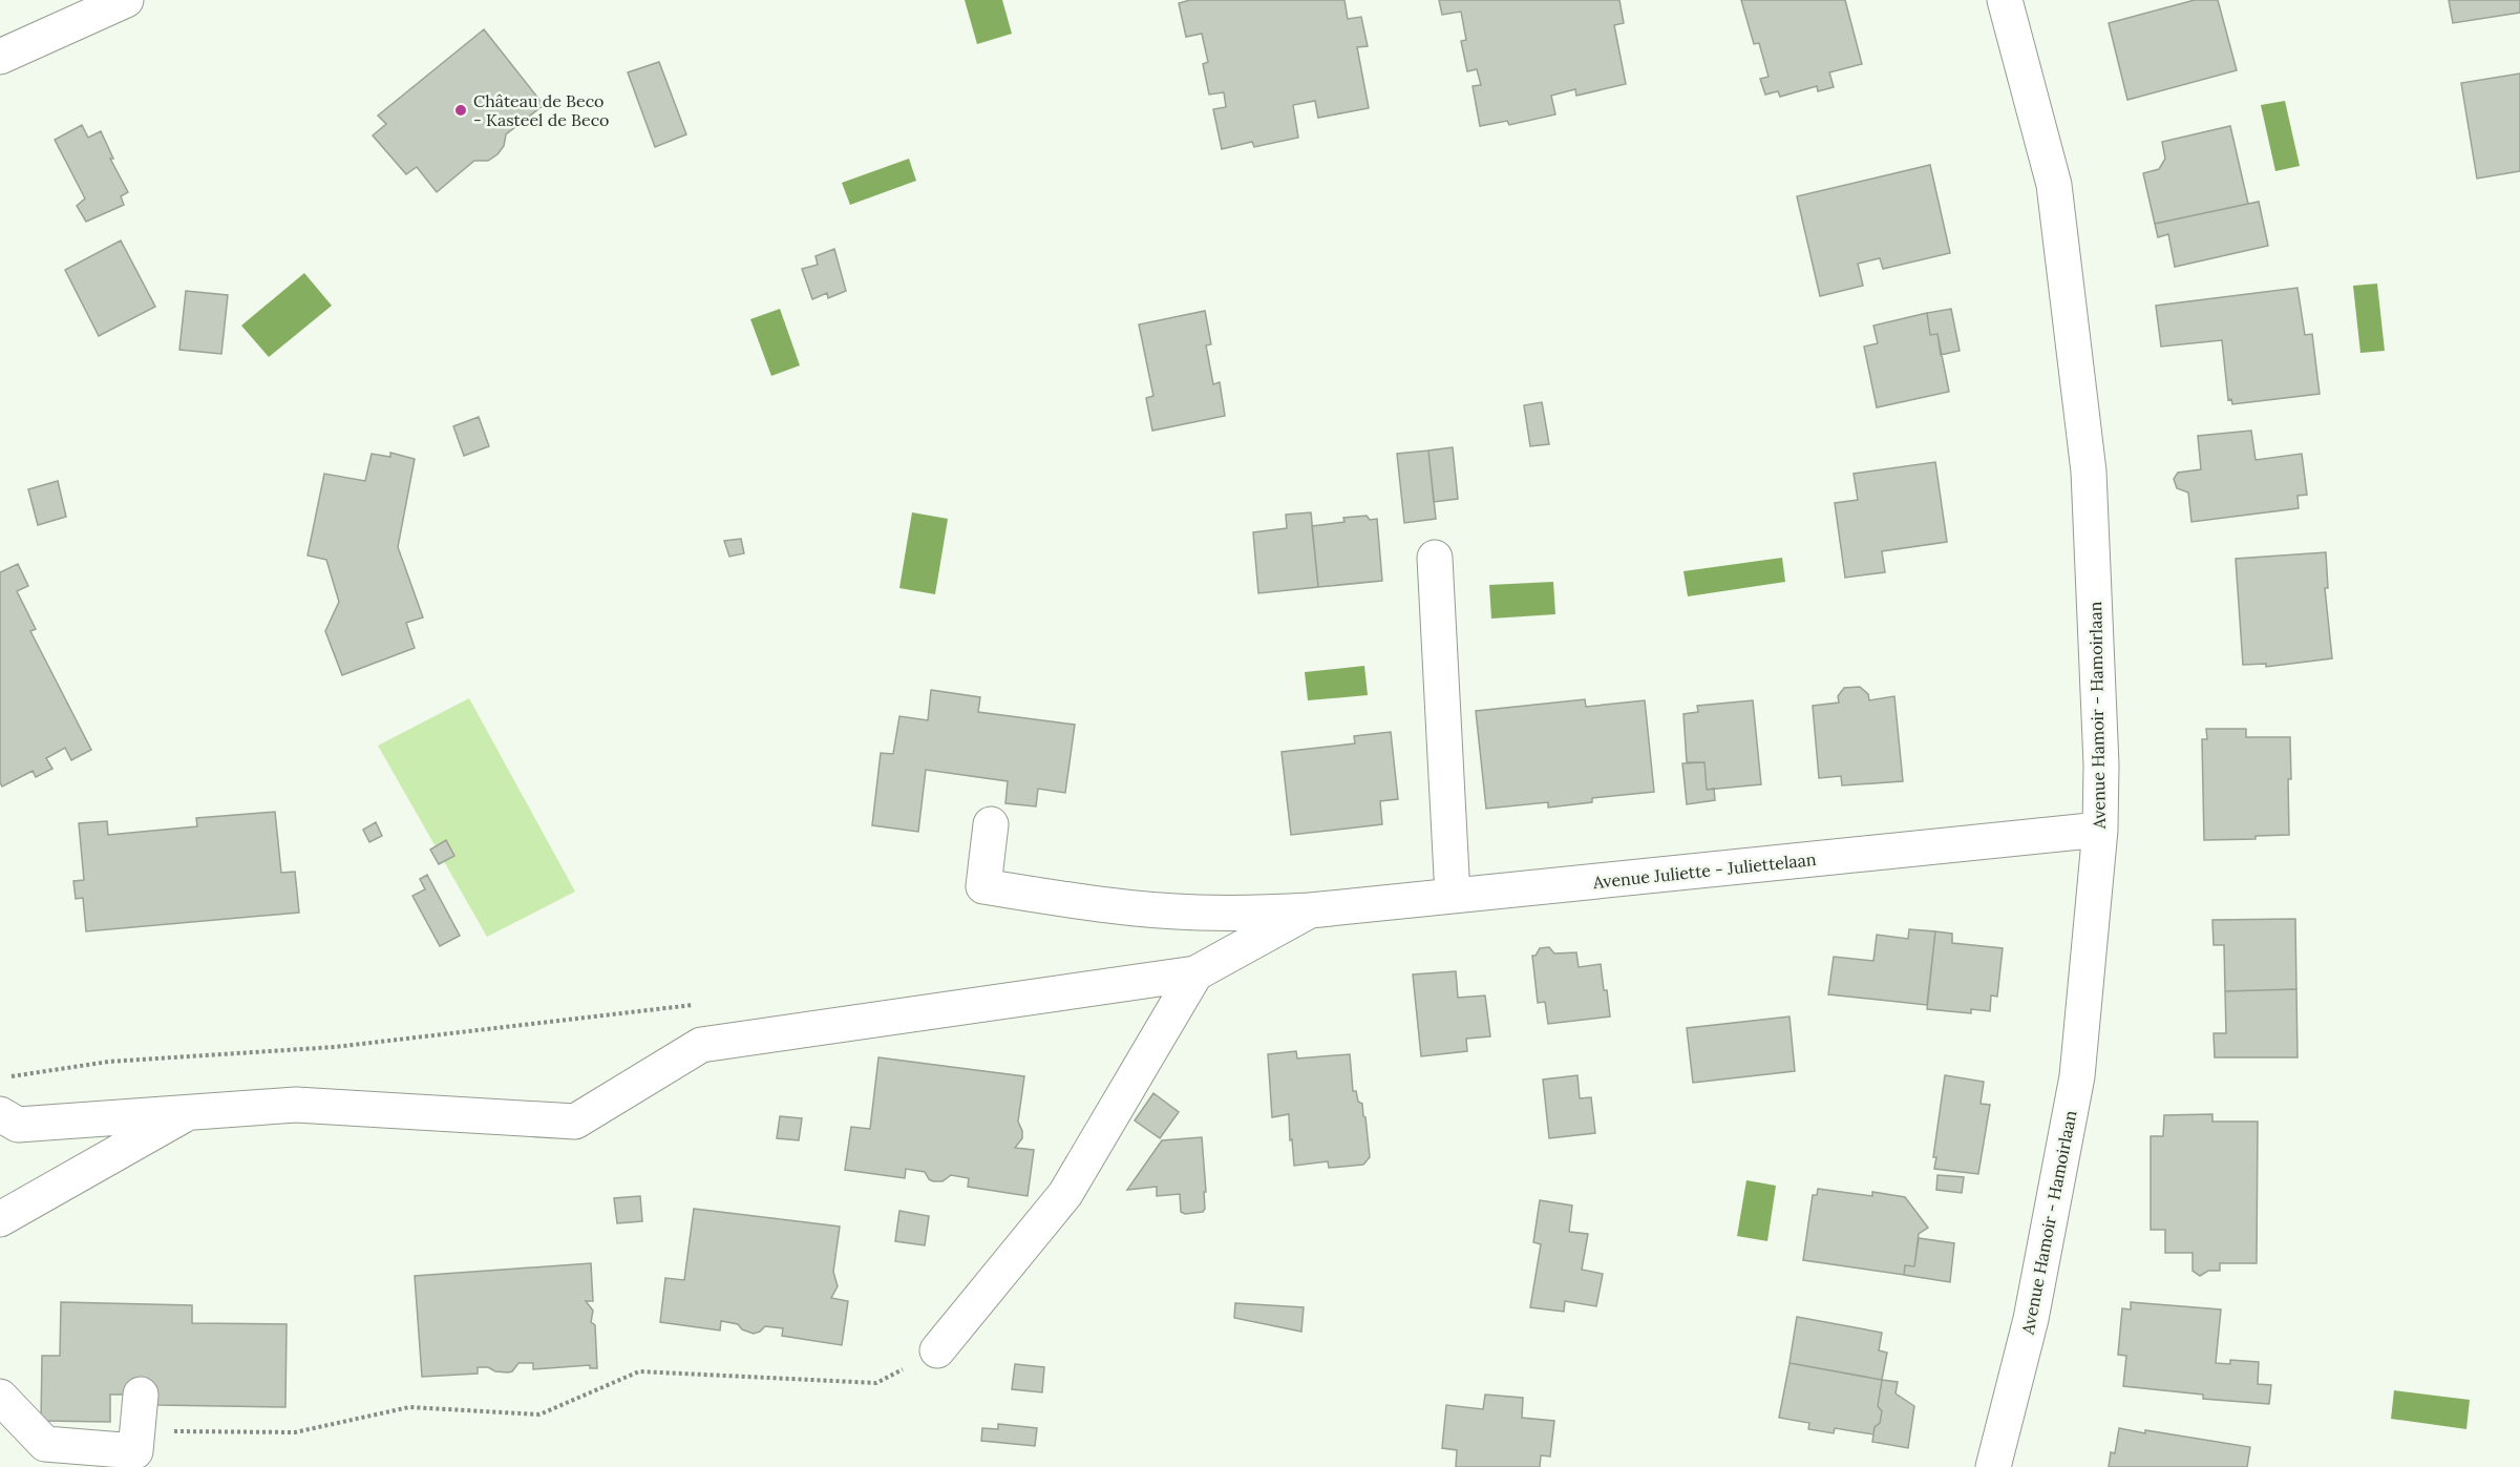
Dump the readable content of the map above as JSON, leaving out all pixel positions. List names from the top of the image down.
{
  "streets": {
    "street": ["Avenue Hamoir - Hamoirlaan", "Avenue Juliette - Juliettelaan"]
  },
  "crossings": [
    ["Avenue Hamoir - Hamoirlaan", "Avenue Juliette - Juliettelaan"]
  ],
  "places": ["Château de Beco - Kasteel de Beco"]
}
